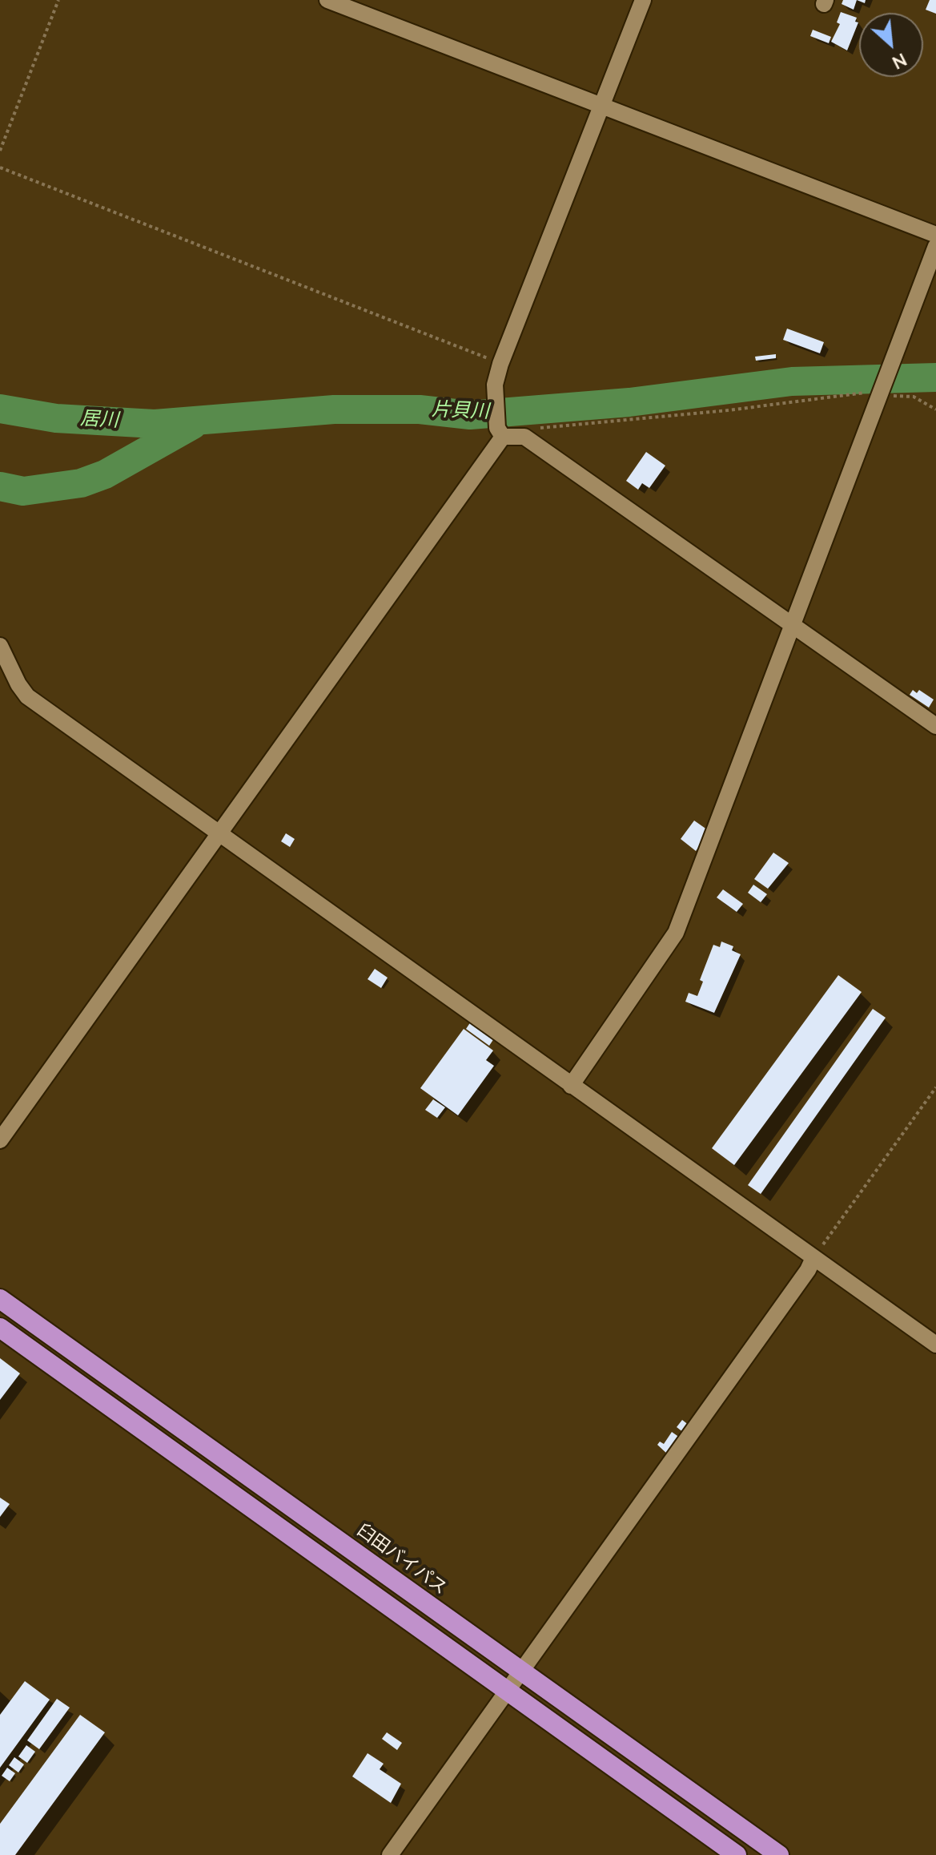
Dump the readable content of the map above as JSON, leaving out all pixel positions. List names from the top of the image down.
{
  "streets": {
    "highway": ["臼田バイパス"]
  },
  "water": ["片貝川", "居川"],
  "north": "bottom right"
}
